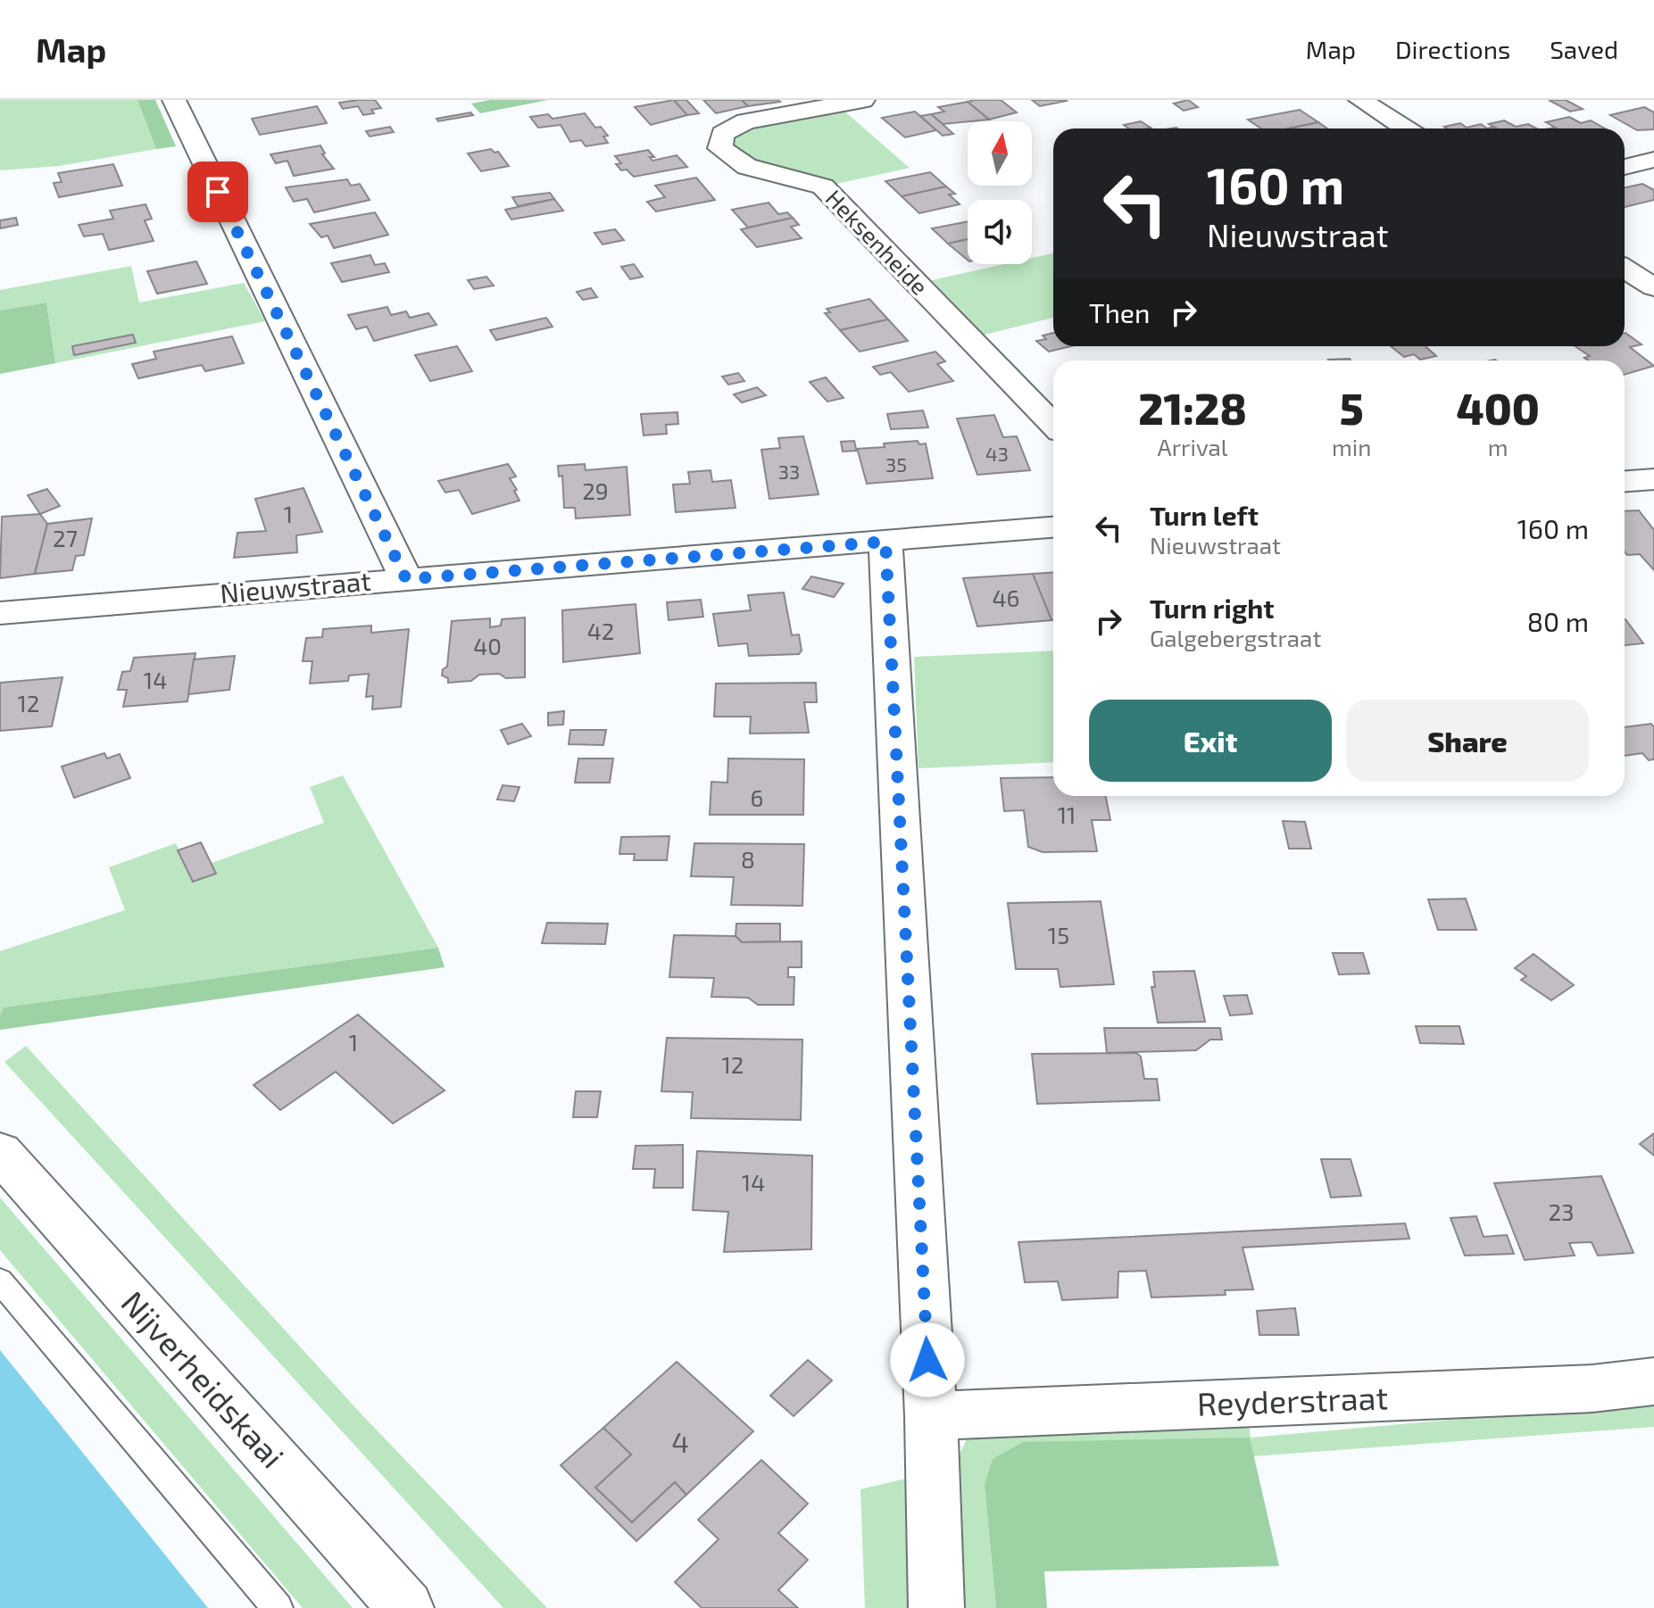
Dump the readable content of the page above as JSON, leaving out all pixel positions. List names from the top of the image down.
{
  "streets": {
    "street": [
      "Heksenheide",
      "Nieuwstraat",
      "Nijverheidskaai",
      "Reyderstraat"
    ]
  },
  "house_numbers": [
    "43",
    "35",
    "33",
    "29",
    "1",
    "27",
    "46",
    "42",
    "40",
    "14",
    "12",
    "6",
    "11",
    "8",
    "15",
    "1",
    "12",
    "14",
    "23",
    "4"
  ],
  "north": "top",
  "page": {
    "header": "Map",
    "nav": ["Map", "Directions", "Saved"],
    "turn": ["160 m", "Nieuwstraat"],
    "then": "Then",
    "eta": [
      "21:28",
      "Arrival",
      "5",
      "min",
      "400",
      "m"
    ],
    "list": [
      {
        "name": "Turn left",
        "note": "Nieuwstraat",
        "value": "160 m"
      },
      {
        "name": "Turn right",
        "note": "Galgebergstraat",
        "value": "80 m"
      }
    ],
    "buttons": ["Exit", "Share"]
  }
}
